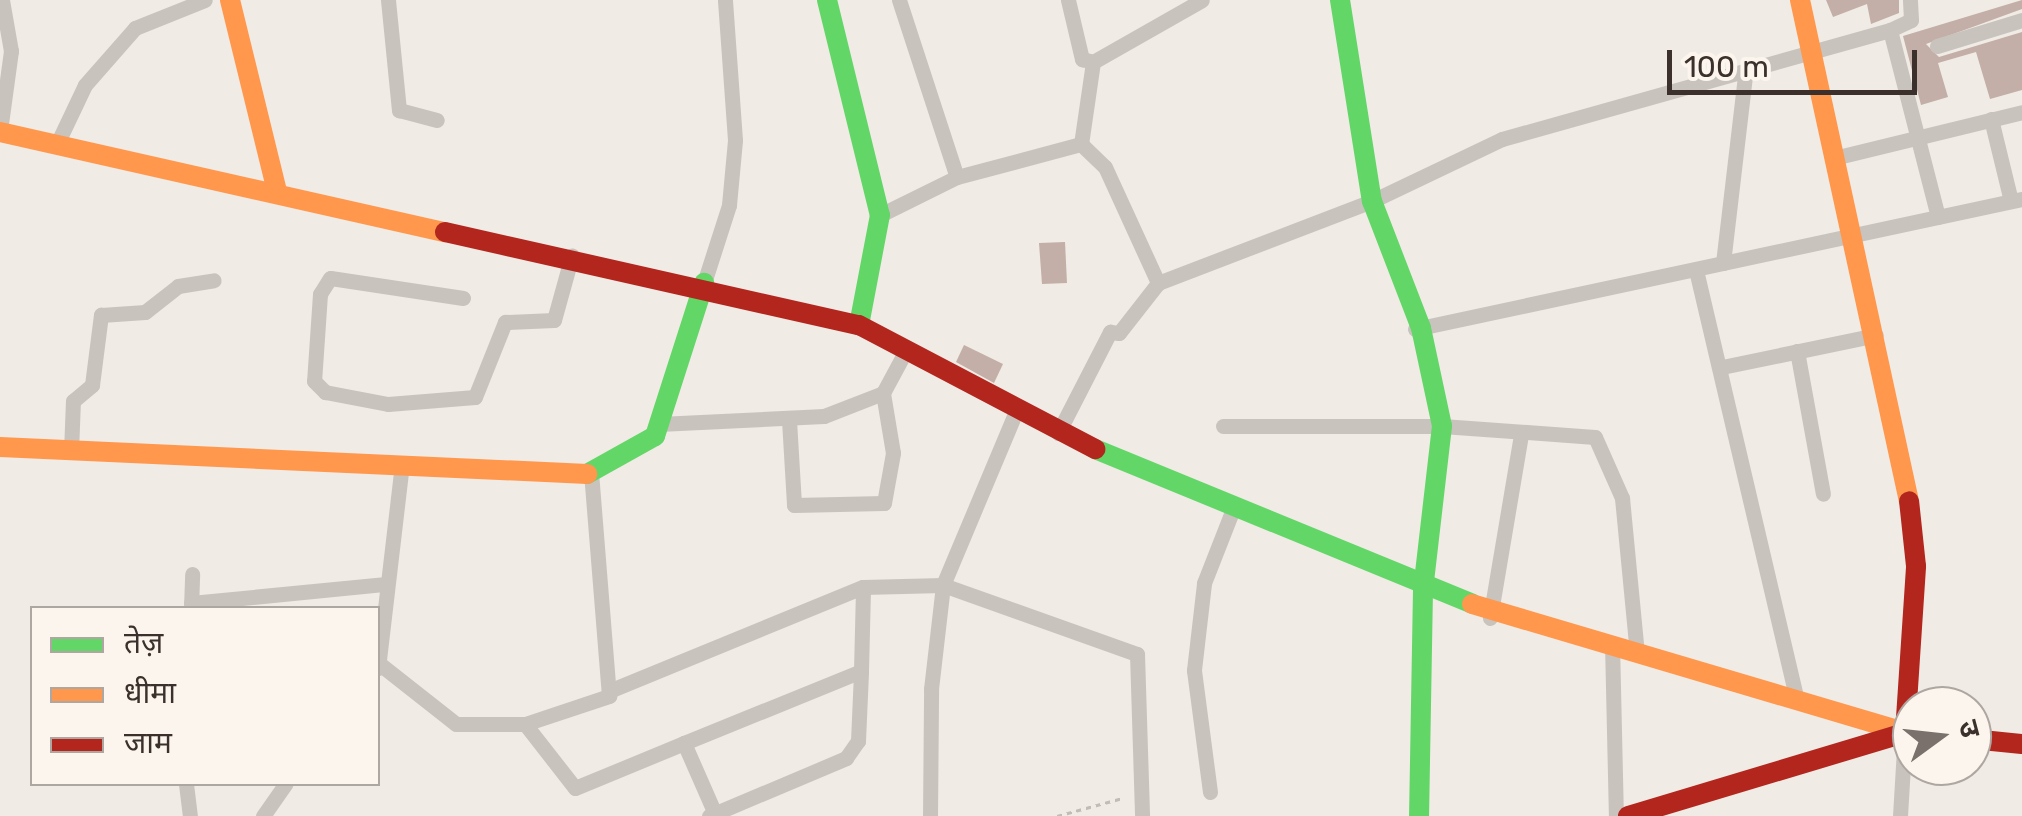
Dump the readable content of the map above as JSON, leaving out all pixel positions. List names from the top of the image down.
{
  "legend": ["तेज़", "धीमा", "जाम"],
  "scale_bar": "100 m",
  "north": "right"
}
